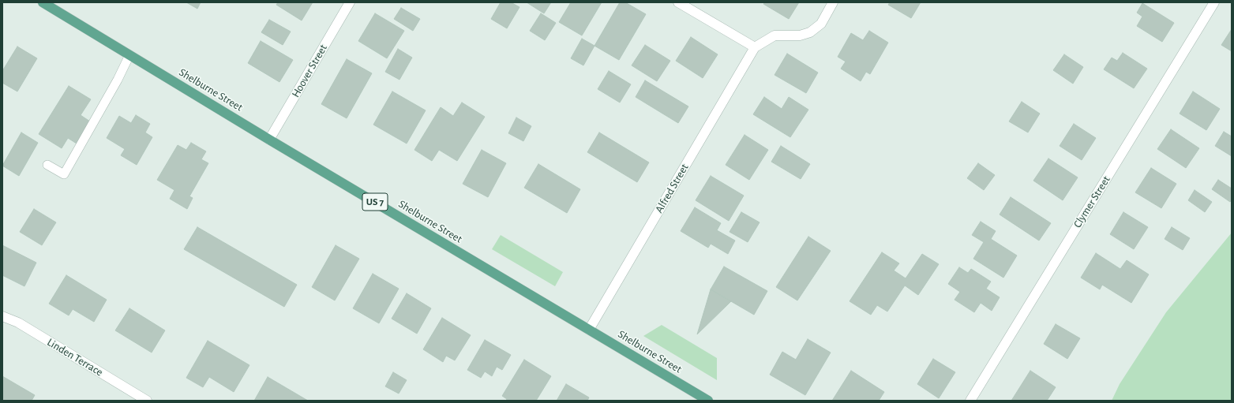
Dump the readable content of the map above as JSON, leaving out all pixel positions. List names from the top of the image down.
{
  "streets": {
    "main road": ["Shelburne Street", "US 7"],
    "street": [
      "Hoover Street",
      "Alfred Street",
      "Clymer Street",
      "Linden Terrace"
    ]
  },
  "crossings": [
    ["Hoover Street", "Shelburne Street"],
    ["Shelburne Street", "Alfred Street"]
  ]
}
